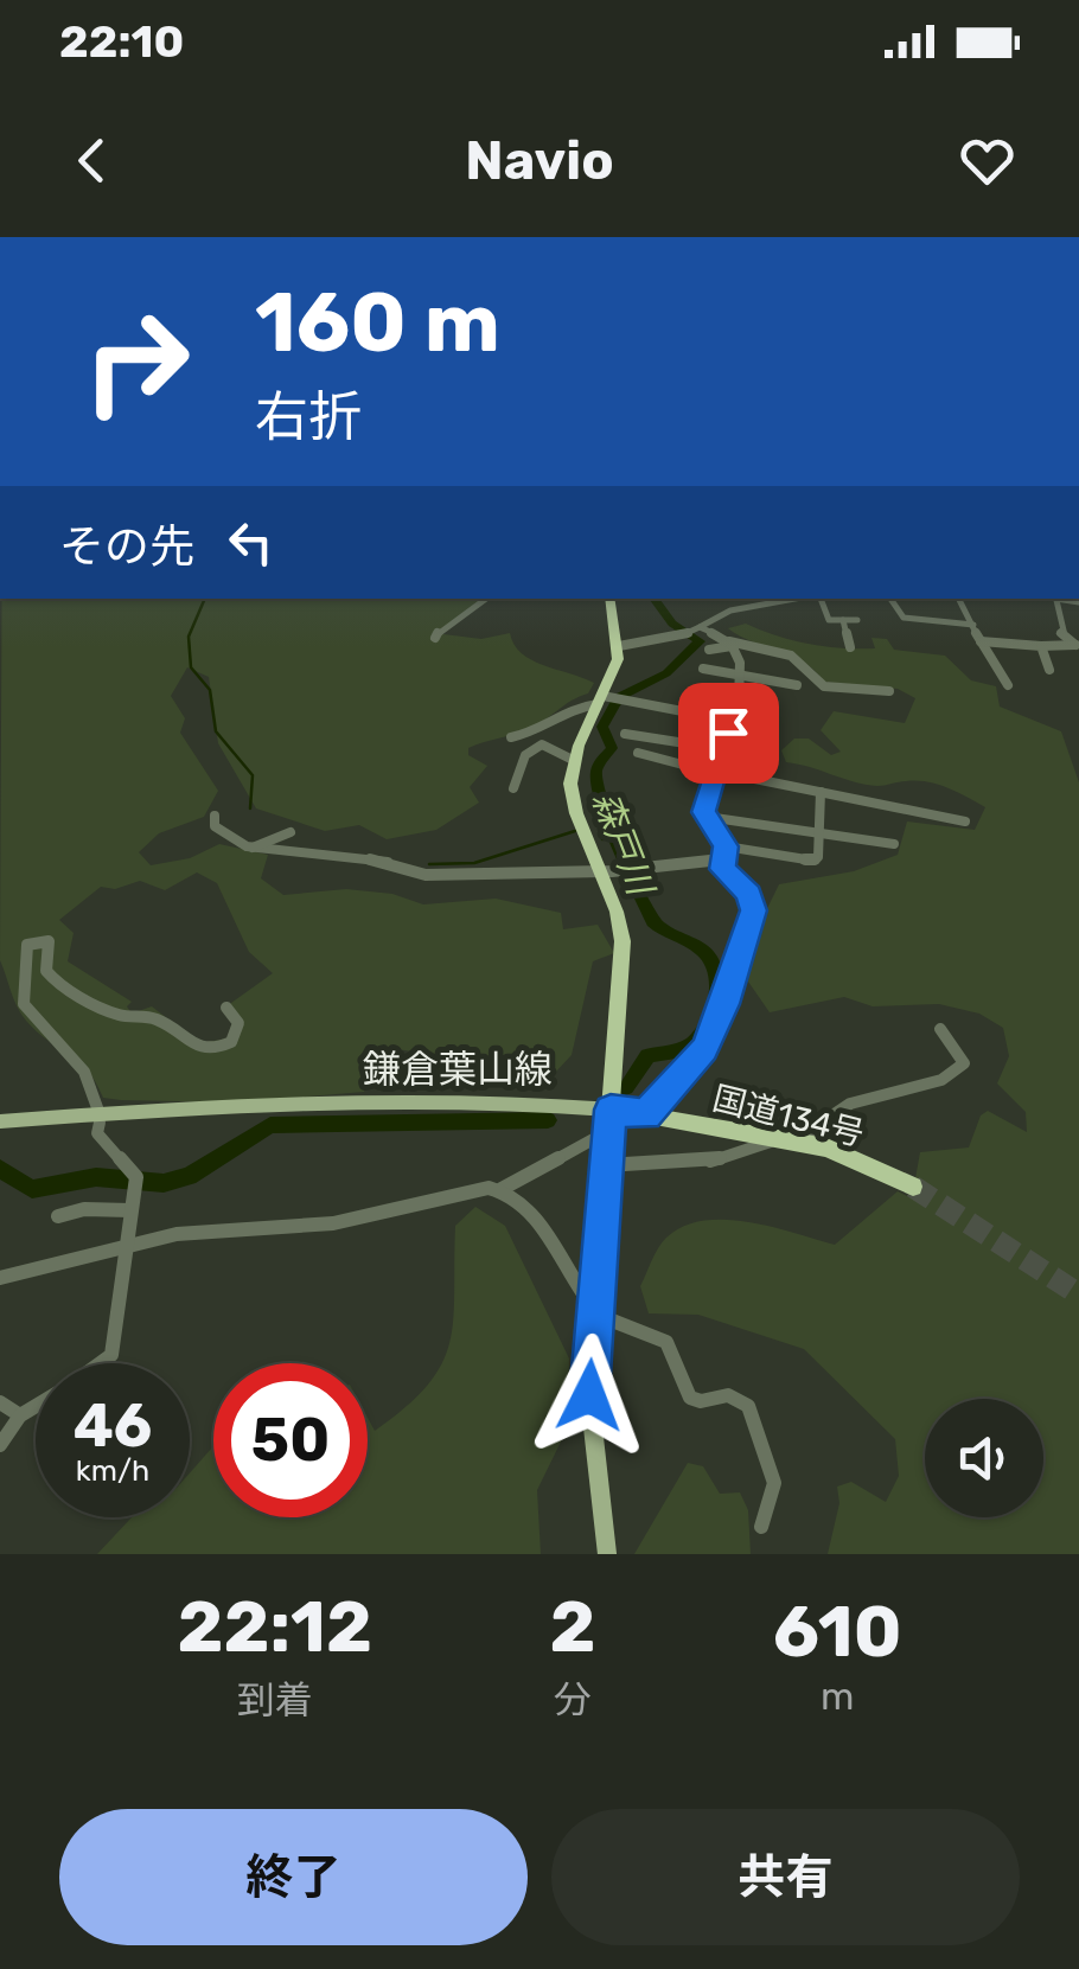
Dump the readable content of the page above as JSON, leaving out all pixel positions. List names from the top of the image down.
{
  "streets": {
    "highway": ["国道134号"],
    "main road": ["鎌倉葉山線"]
  },
  "crossings": [
    ["鎌倉葉山線", "国道134号"]
  ],
  "water": ["森戸川"],
  "page": {
    "status": "22:10",
    "header": "Navio",
    "turn": ["160 m", "右折"],
    "then": "その先",
    "speed": "46 km/h",
    "limit": "50",
    "eta": [
      "22:12",
      "到着",
      "2",
      "分",
      "610",
      "m"
    ],
    "buttons": ["終了", "共有"]
  }
}
